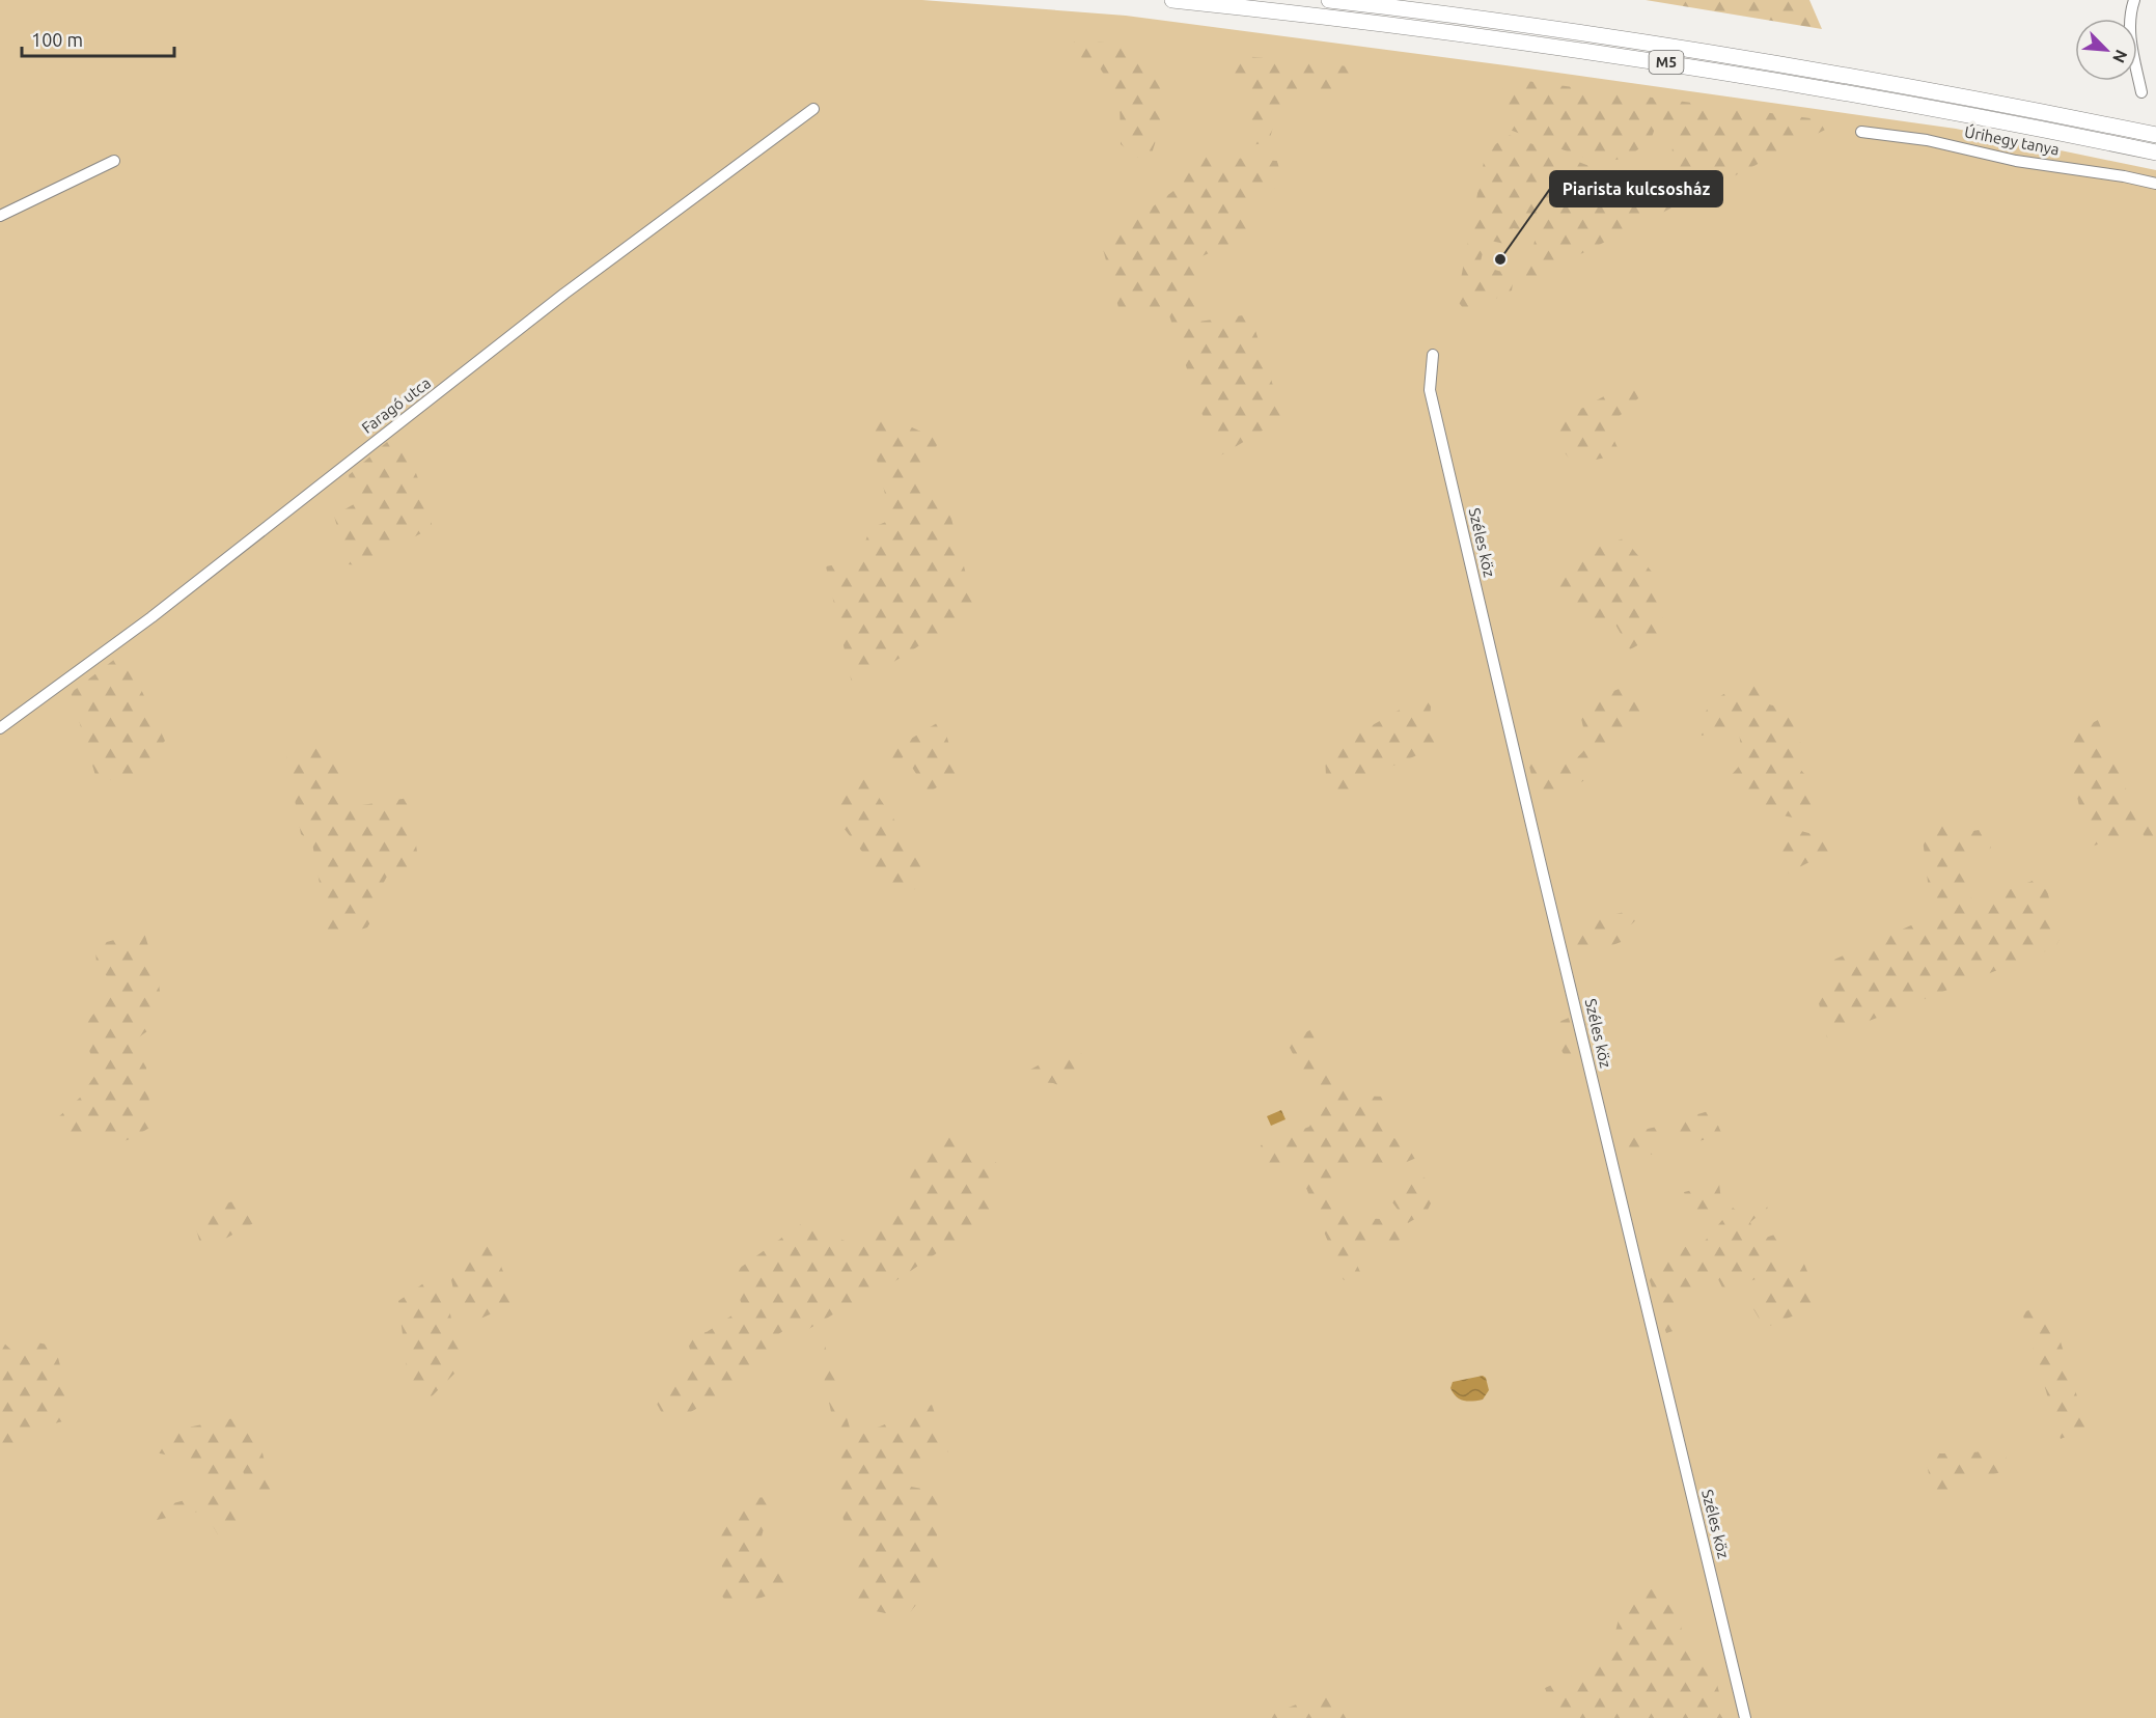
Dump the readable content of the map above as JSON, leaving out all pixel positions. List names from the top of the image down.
{
  "streets": {
    "highway": ["M5"],
    "street": ["Úrihegy tanya", "Faragó utca", "Széles köz"]
  },
  "places": ["Piarista kulcsosház"],
  "scale_bar": "100 m",
  "north": "bottom right"
}
